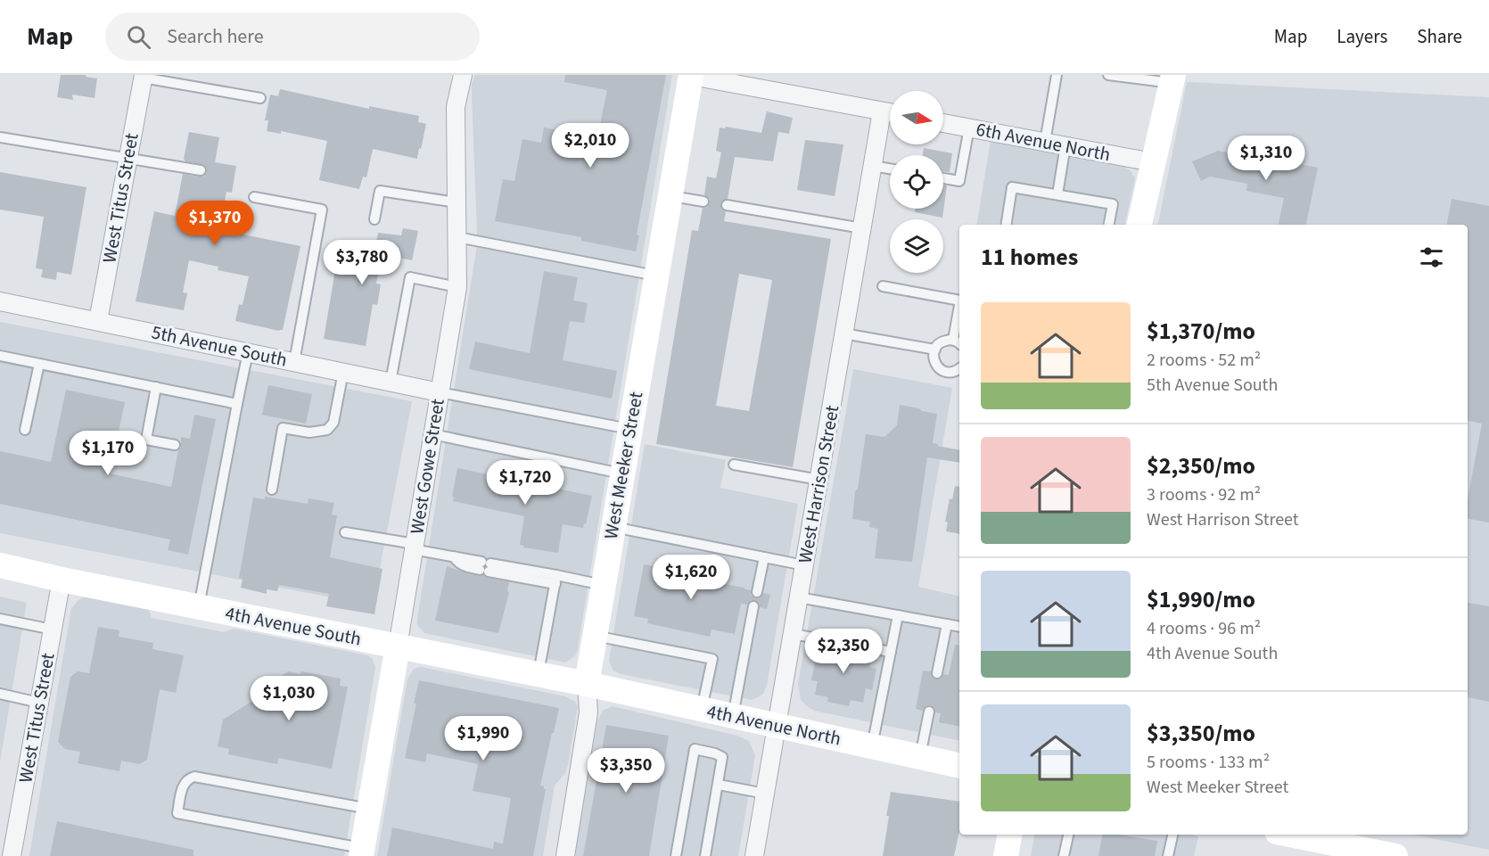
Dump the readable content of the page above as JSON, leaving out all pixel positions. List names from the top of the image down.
{
  "streets": {
    "street": [
      "6th Avenue North",
      "West Titus Street",
      "5th Avenue South",
      "West Meeker Street",
      "West Gowe Street",
      "West Harrison Street",
      "4th Avenue South",
      "4th Avenue North"
    ]
  },
  "crossings": [
    ["West Titus Street", "5th Avenue South"],
    ["West Titus Street", "4th Avenue South"],
    ["5th Avenue South", "West Gowe Street"],
    ["West Meeker Street", "4th Avenue South"],
    ["West Meeker Street", "4th Avenue North"],
    ["West Gowe Street", "4th Avenue South"],
    ["West Harrison Street", "4th Avenue North"],
    ["4th Avenue South", "4th Avenue North"]
  ],
  "north": "right",
  "page": {
    "header": "Map",
    "search": "Search here",
    "nav": ["Map", "Layers", "Share"],
    "price": [
      "$2,010",
      "$1,310",
      "$1,370",
      "$3,780",
      "$1,170",
      "$1,720",
      "$1,620",
      "$2,350",
      "$1,030",
      "$1,990",
      "$3,350"
    ],
    "heading": "11 homes",
    "list": [
      {
        "name": "$1,370/mo",
        "note": "2 rooms · 52 m² · 5th Avenue South"
      },
      {
        "name": "$2,350/mo",
        "note": "3 rooms · 92 m² · West Harrison Street"
      },
      {
        "name": "$1,990/mo",
        "note": "4 rooms · 96 m² · 4th Avenue South"
      },
      {
        "name": "$3,350/mo",
        "note": "5 rooms · 133 m² · West Meeker Street"
      }
    ]
  }
}
